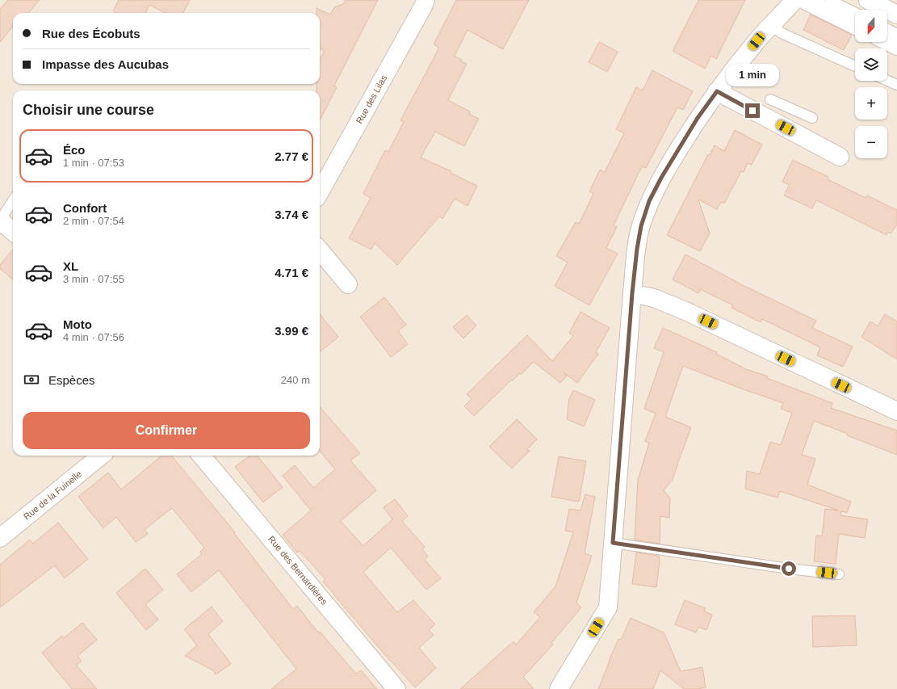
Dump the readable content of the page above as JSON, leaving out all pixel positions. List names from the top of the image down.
{
  "streets": {
    "street": ["Rue des Lilas", "Rue de la Fuinelle", "Rue des Bernardières"]
  },
  "north": "bottom",
  "page": {
    "map_buttons": ["+", "−"],
    "banner": ["Rue des Écobuts", "Impasse des Aucubas"],
    "bubble": "1 min",
    "heading": "Choisir une course",
    "list": [
      {
        "name": "Éco",
        "note": "1 min · 07:53",
        "value": "2.77 €"
      },
      {
        "name": "Confort",
        "note": "2 min · 07:54",
        "value": "3.74 €"
      },
      {
        "name": "XL",
        "note": "3 min · 07:55",
        "value": "4.71 €"
      },
      {
        "name": "Moto",
        "note": "4 min · 07:56",
        "value": "3.99 €"
      }
    ],
    "pay": ["Espèces", "240 m"],
    "buttons": "Confirmer"
  }
}
